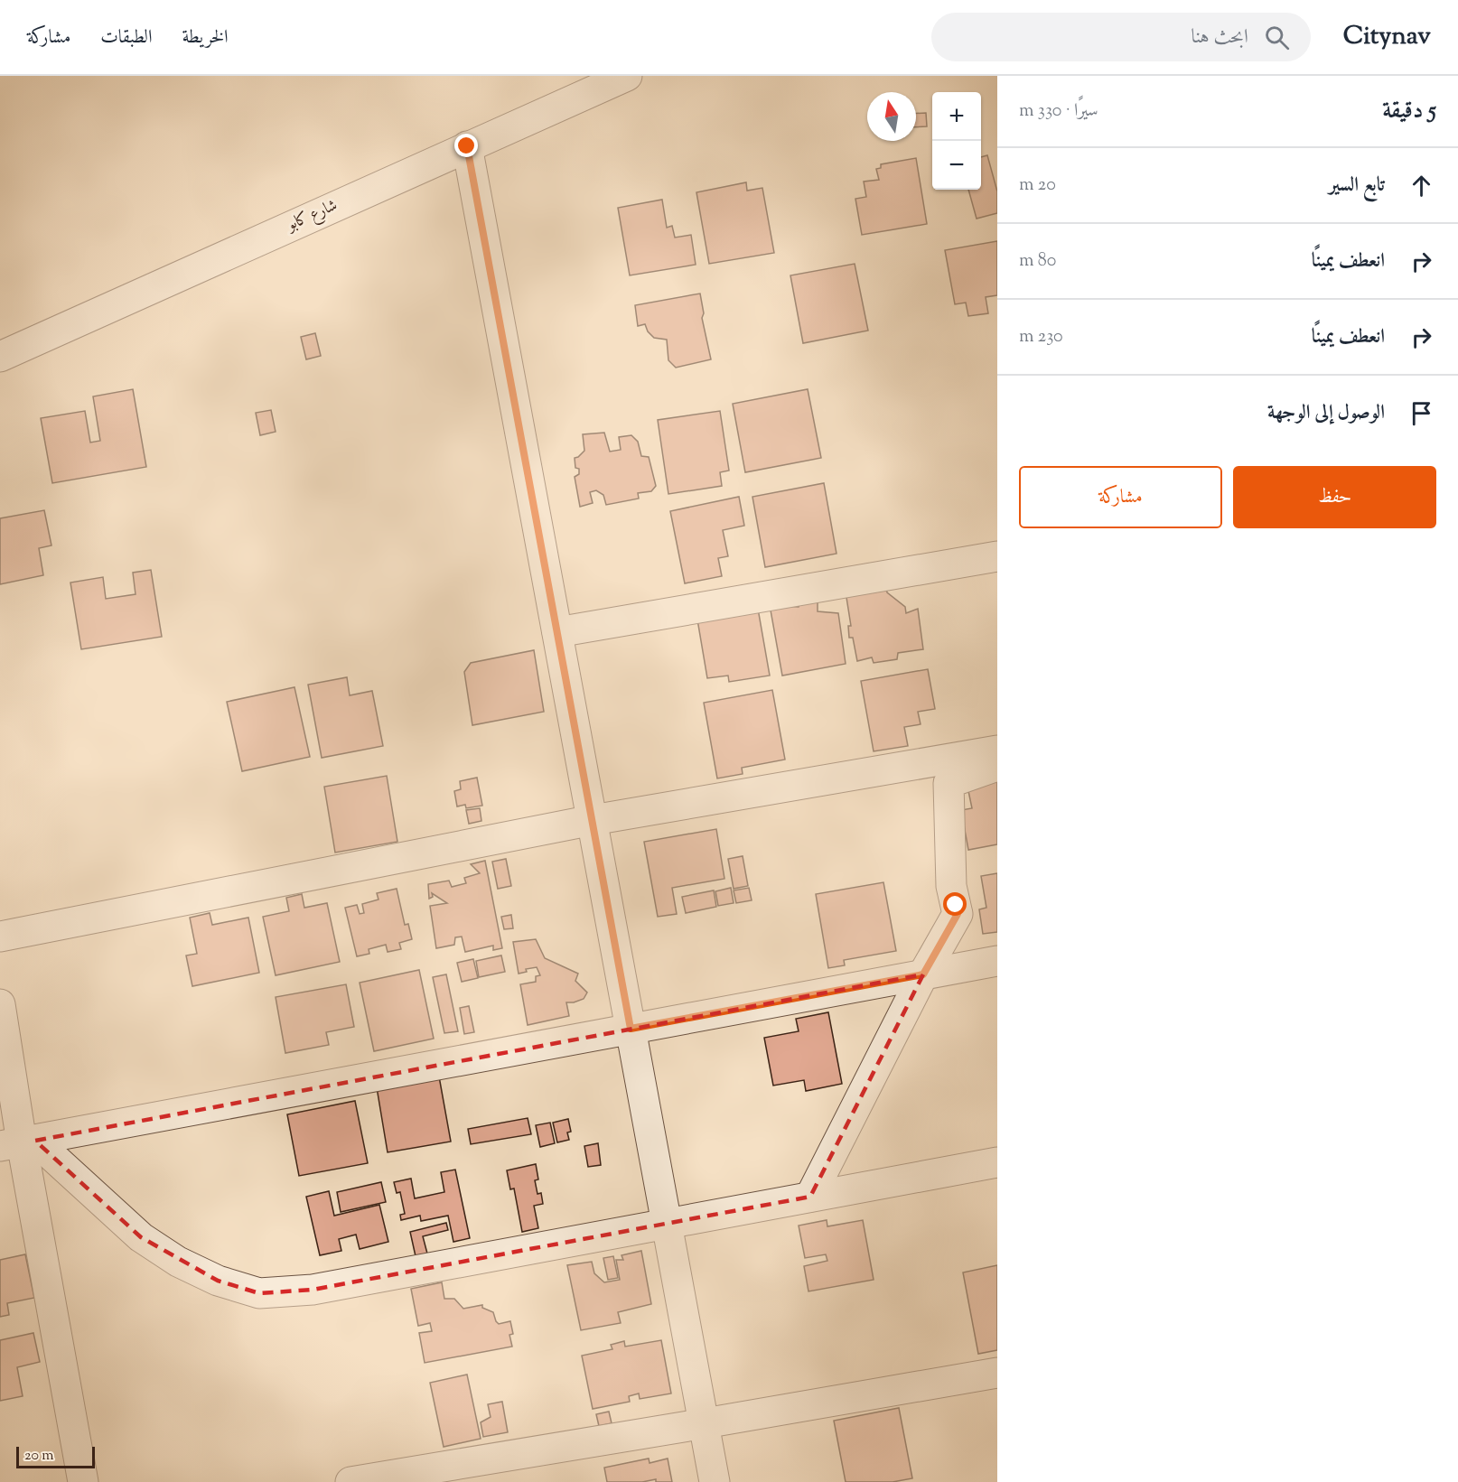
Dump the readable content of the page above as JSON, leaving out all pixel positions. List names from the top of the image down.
{
  "streets": {
    "street": ["شارع كابو"]
  },
  "scale_bar": "20 m",
  "north": "top",
  "page": {
    "header": "Citynav",
    "search": "ابحث هنا",
    "nav": ["الخريطة", "الطبقات", "مشاركة"],
    "heading": ["5 دقيقة", "سيرًا · 330 m"],
    "map_buttons": ["+", "−"],
    "list": [
      ["تابع السير", "20 m"],
      ["انعطف يمينًا", "80 m"],
      ["انعطف يمينًا", "230 m"],
      "الوصول إلى الوجهة"
    ],
    "buttons": ["حفظ", "مشاركة"],
    "scale": "20 m"
  }
}
